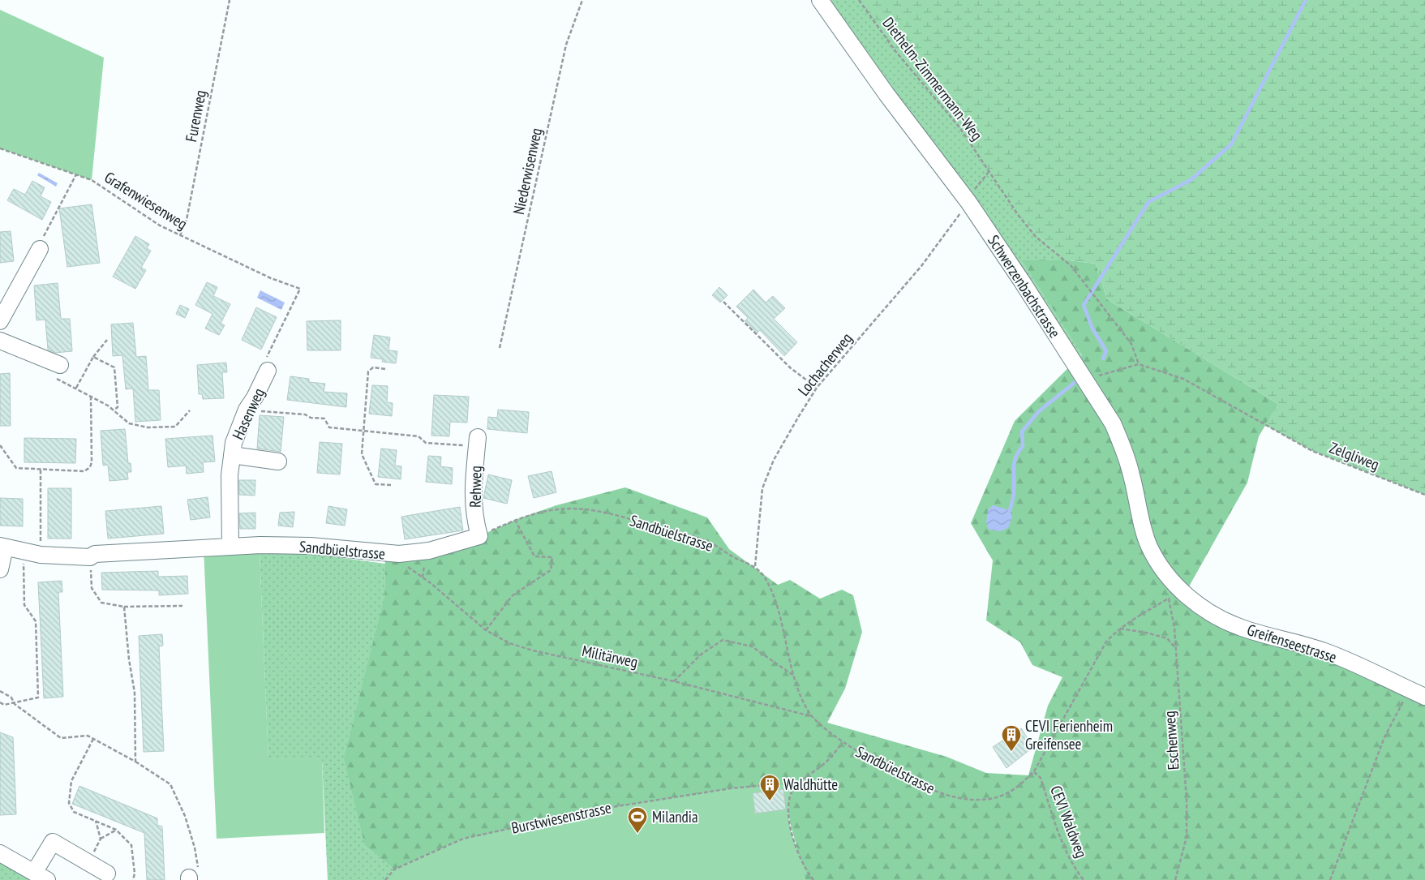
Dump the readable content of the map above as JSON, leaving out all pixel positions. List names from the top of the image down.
{
  "streets": {
    "street": [
      "Schwerzenbachstrasse",
      "Hasenweg",
      "Rehweg",
      "Sandbüelstrasse",
      "Greifenseestrasse"
    ],
    "path": [
      "Diethelm-Zimmermann-Weg",
      "Furenweg",
      "Niederwisenweg",
      "Grafenwiesenweg",
      "Lochacherweg",
      "Zelgliweg",
      "Militärweg",
      "Eschenweg",
      "Burstwiesenstrasse",
      "CEVI Waldweg"
    ]
  },
  "crossings": [
    ["Diethelm-Zimmermann-Weg", "Lochacherweg"],
    ["Diethelm-Zimmermann-Weg", "Zelgliweg"],
    ["Furenweg", "Grafenwiesenweg"],
    ["Grafenwiesenweg", "Hasenweg"],
    ["Schwerzenbachstrasse", "Lochacherweg"],
    ["Schwerzenbachstrasse", "Sandbüelstrasse"],
    ["Schwerzenbachstrasse", "Greifenseestrasse"],
    ["Schwerzenbachstrasse", "Eschenweg"],
    ["Lochacherweg", "Sandbüelstrasse"],
    ["Hasenweg", "Sandbüelstrasse"],
    ["Rehweg", "Sandbüelstrasse"],
    ["Sandbüelstrasse", "Greifenseestrasse"],
    ["Sandbüelstrasse", "Militärweg"],
    ["Sandbüelstrasse", "Eschenweg"],
    ["Sandbüelstrasse", "CEVI Waldweg"],
    ["Greifenseestrasse", "Eschenweg"]
  ],
  "places": {
    "building": ["CEVI Ferienheim Greifensee", "Waldhütte"],
    "sports": ["Milandia"]
  }
}
